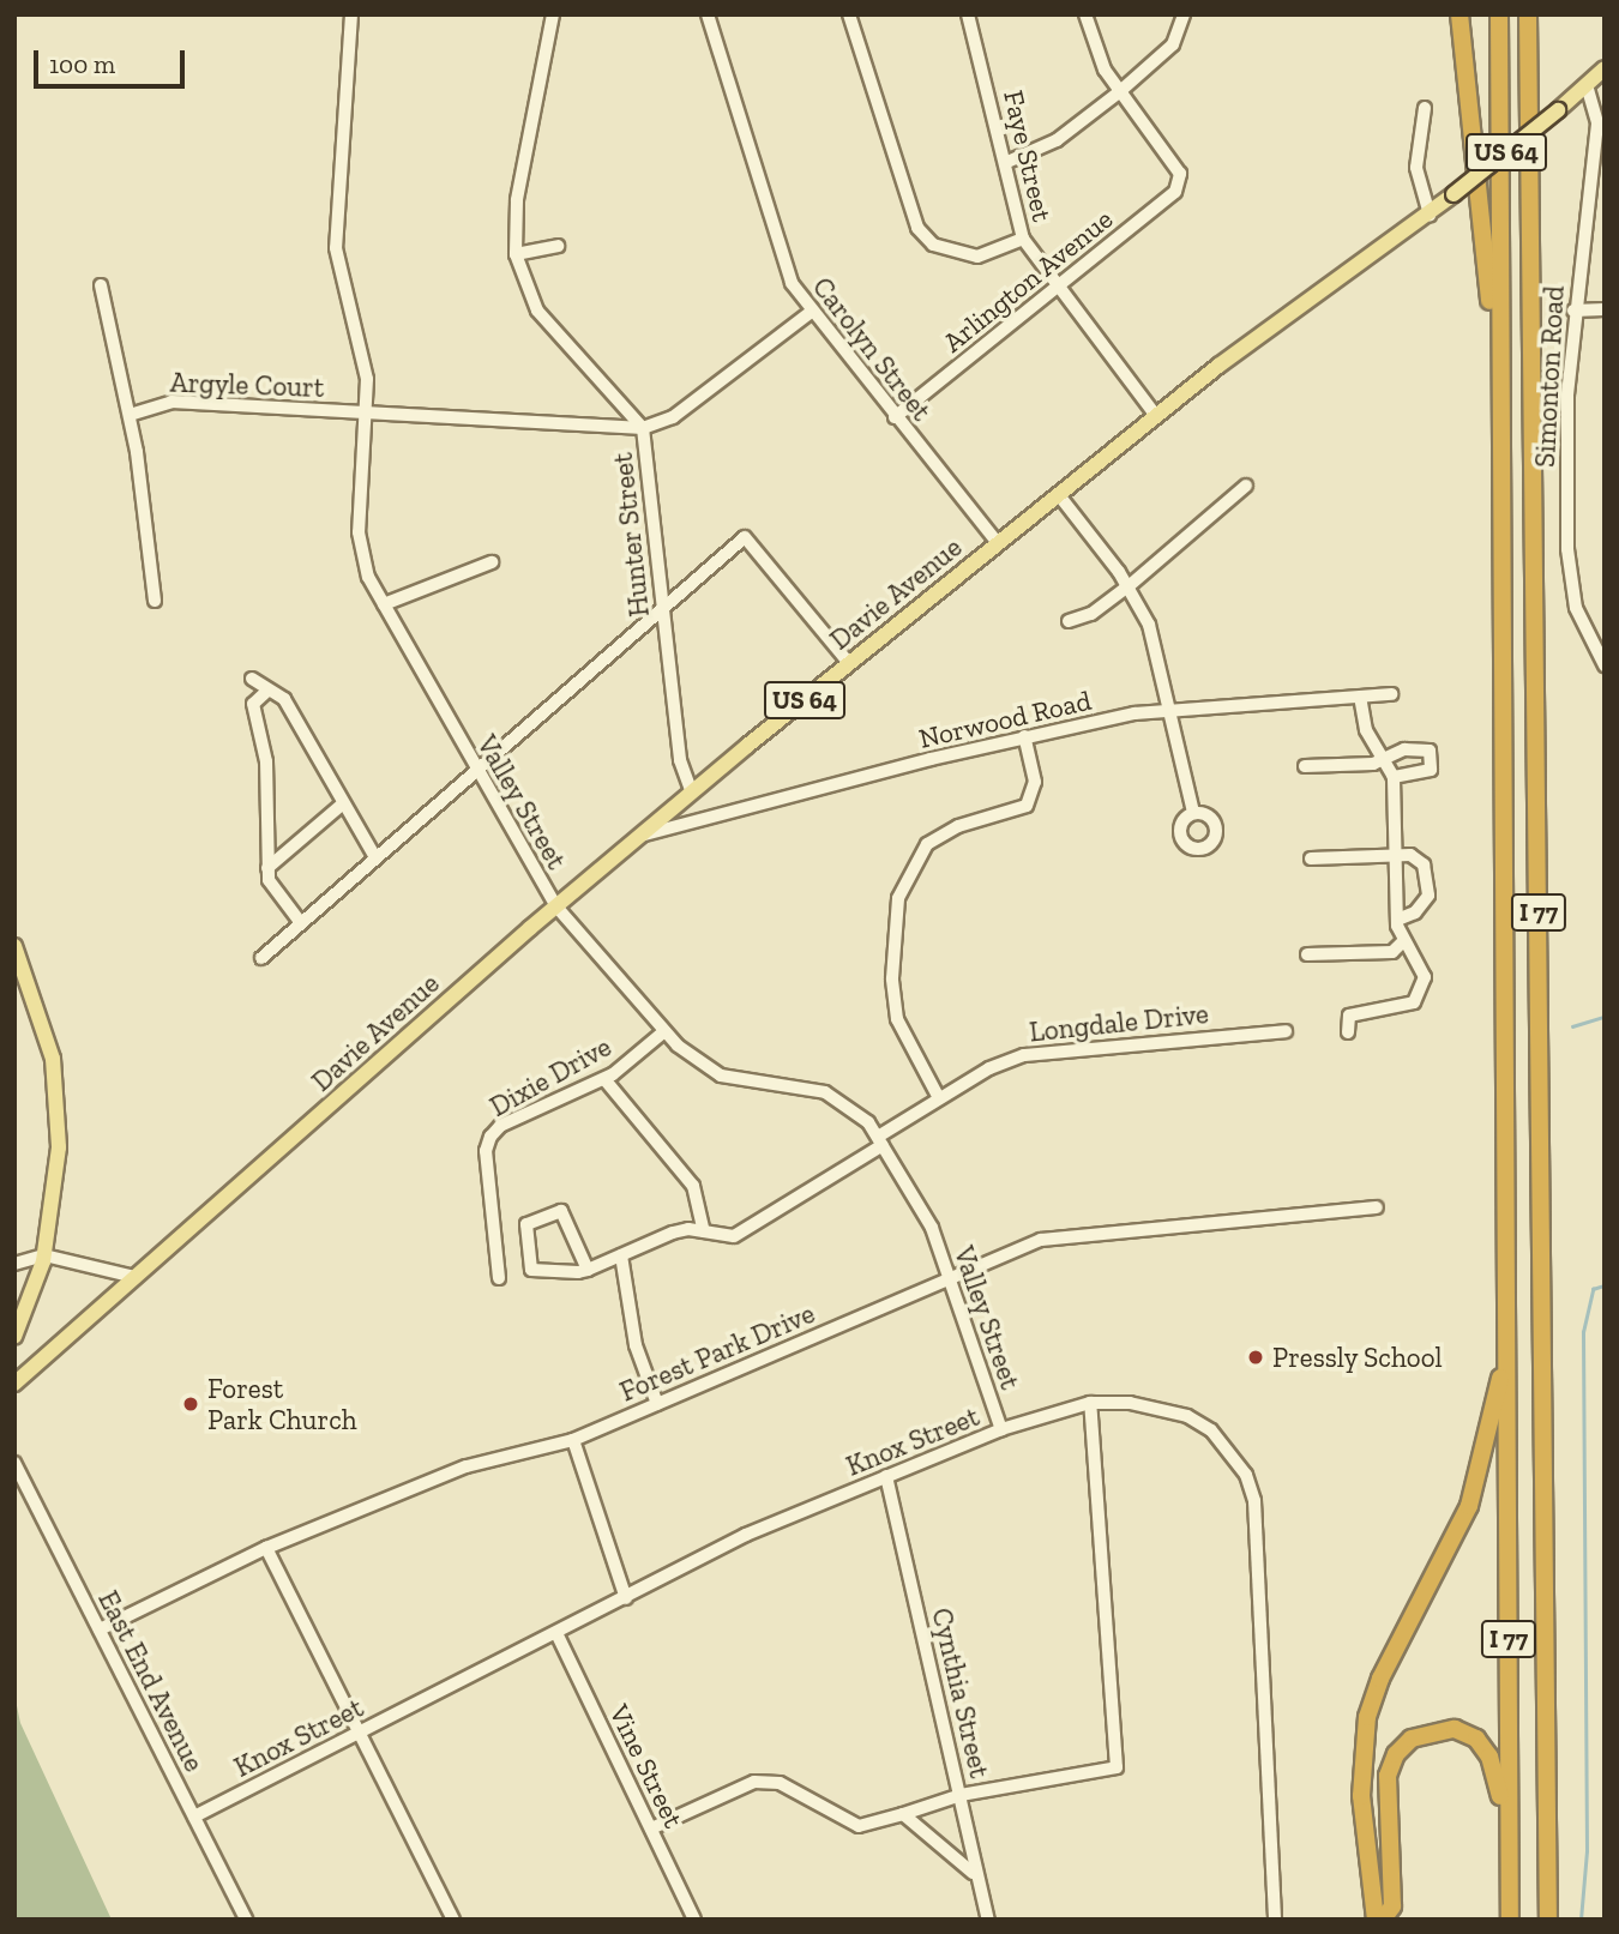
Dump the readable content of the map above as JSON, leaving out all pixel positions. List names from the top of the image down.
{
  "streets": {
    "highway": ["I 77"],
    "main road": ["US 64", "Davie Avenue"],
    "street": [
      "Faye Street",
      "Arlington Avenue",
      "Carolyn Street",
      "Simonton Road",
      "Argyle Court",
      "Hunter Street",
      "Norwood Road",
      "Valley Street",
      "Longdale Drive",
      "Dixie Drive",
      "Forest Park Drive",
      "Knox Street",
      "East End Avenue",
      "Cynthia Street",
      "Vine Street"
    ]
  },
  "crossings": [
    ["Faye Street", "Arlington Avenue"],
    ["Faye Street", "Davie Avenue"],
    ["Arlington Avenue", "Carolyn Street"],
    ["Carolyn Street", "Davie Avenue"],
    ["Simonton Road", "Davie Avenue"],
    ["Argyle Court", "Hunter Street"],
    ["Argyle Court", "Valley Street"],
    ["Hunter Street", "Davie Avenue"],
    ["Davie Avenue", "Norwood Road"],
    ["Davie Avenue", "Valley Street"],
    ["Valley Street", "Longdale Drive"],
    ["Valley Street", "Dixie Drive"],
    ["Valley Street", "Forest Park Drive"],
    ["Valley Street", "Knox Street"],
    ["Forest Park Drive", "East End Avenue"],
    ["Knox Street", "East End Avenue"],
    ["Knox Street", "Cynthia Street"],
    ["Knox Street", "Vine Street"]
  ],
  "places": ["Pressly School", "Forest Park Church"],
  "scale_bar": "100 m"
}
